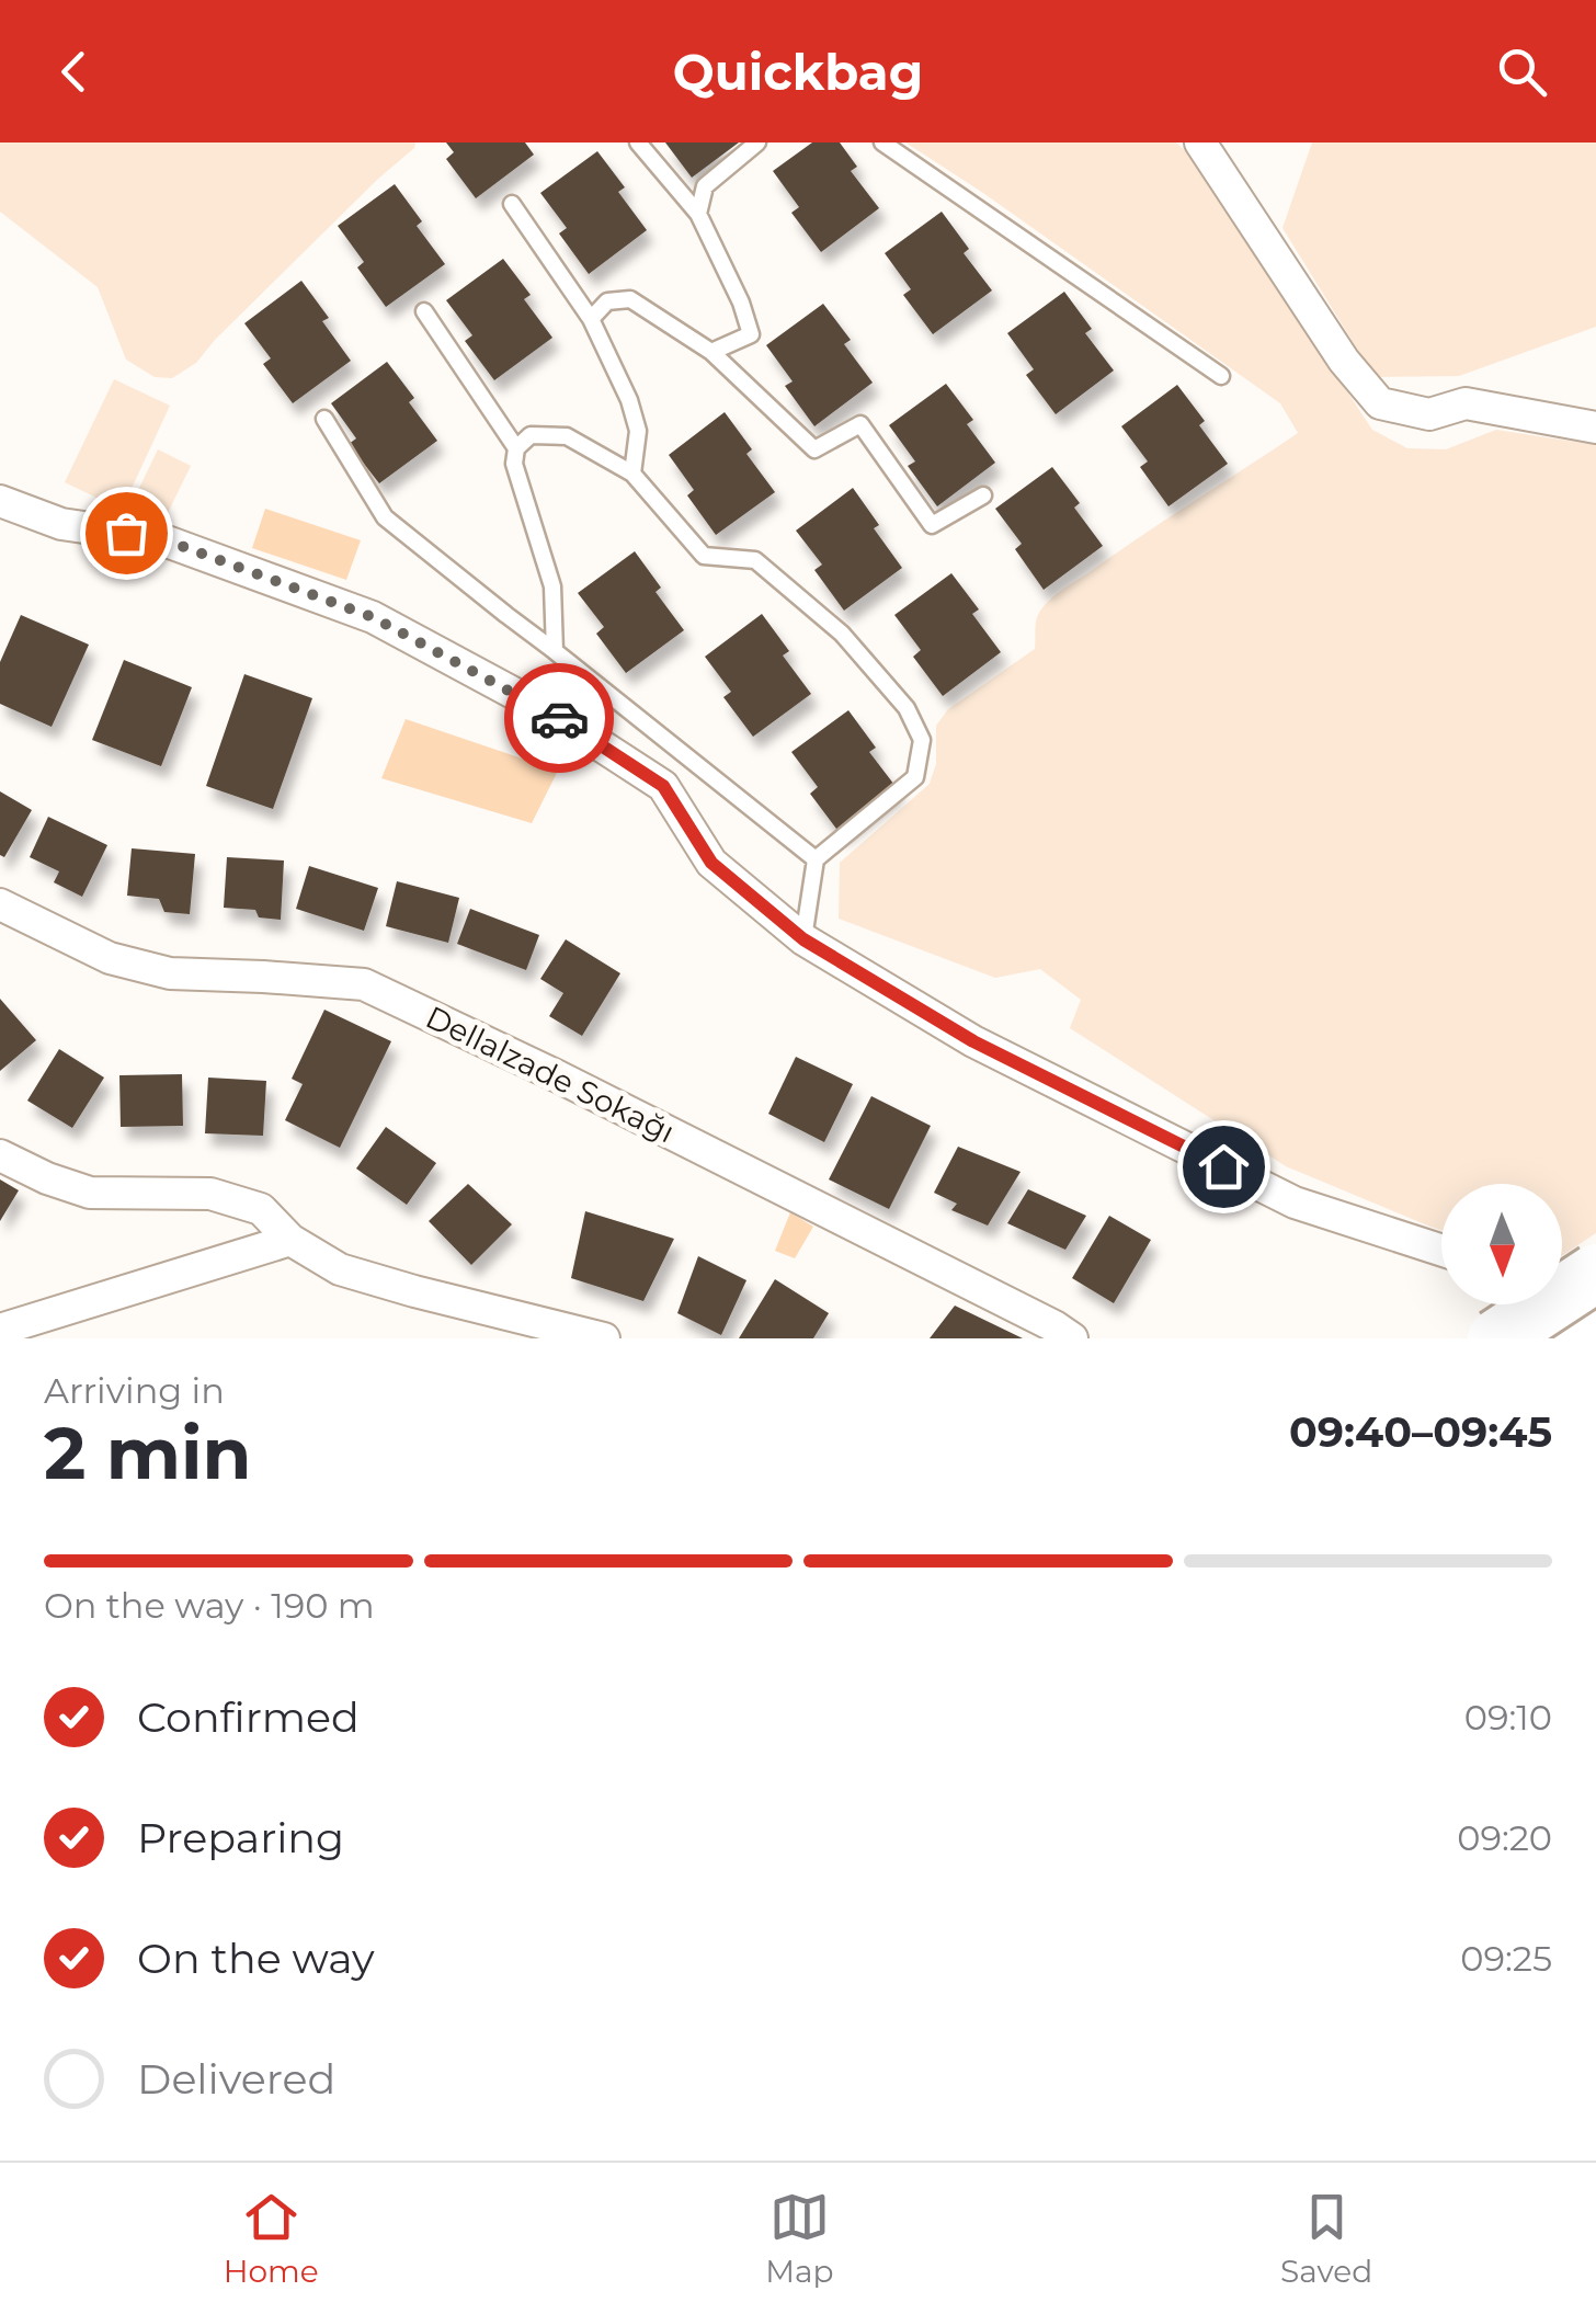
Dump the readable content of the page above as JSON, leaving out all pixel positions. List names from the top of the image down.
{
  "streets": {
    "street": ["Dellalzade Sokağı"]
  },
  "north": "bottom",
  "page": {
    "header": "Quickbag",
    "heading": ["2 min", "Arriving in", "09:40–09:45"],
    "bar": "On the way · 190 m",
    "list": [
      ["Confirmed", "09:10"],
      ["Preparing", "09:20"],
      ["On the way", "09:25"],
      "Delivered"
    ],
    "tabs": ["Home", "Map", "Saved"]
  }
}
